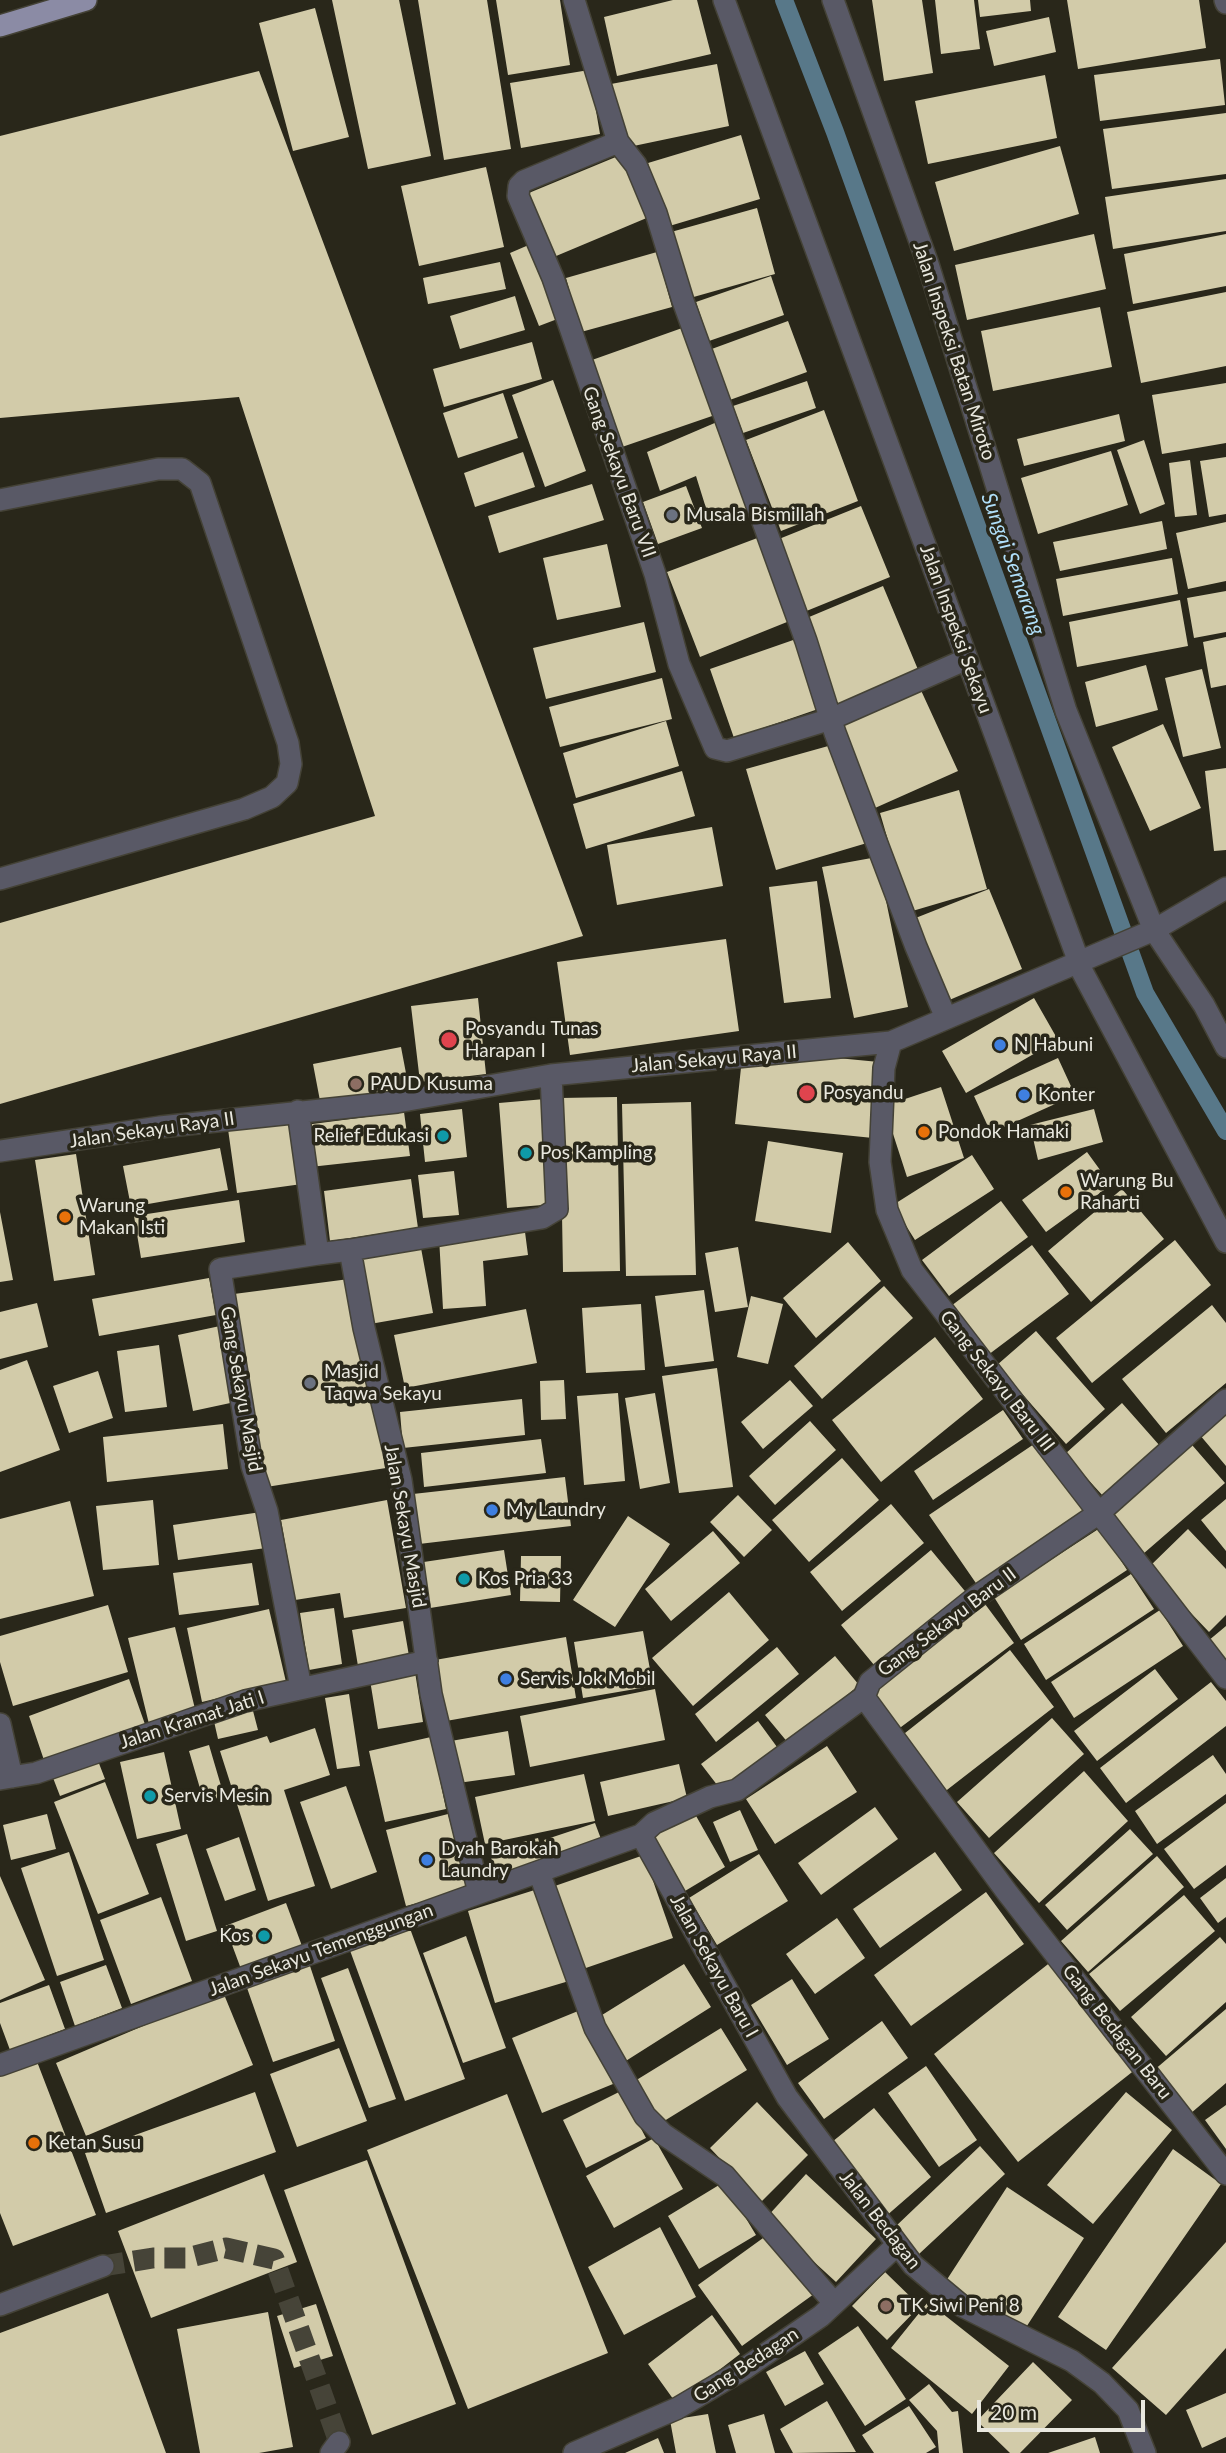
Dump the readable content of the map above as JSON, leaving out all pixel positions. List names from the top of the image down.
{
  "streets": {
    "street": [
      "Jalan Inspeksi Batan Miroto",
      "Gang Sekayu Baru VII",
      "Jalan Inspeksi Sekayu",
      "Jalan Sekayu Raya II",
      "Gang Sekayu Baru III",
      "Gang Sekayu Masjid",
      "Jalan Sekayu Masjid",
      "Gang Sekayu Baru II",
      "Jalan Kramat Jati I",
      "Jalan Sekayu Temenggungan",
      "Jalan Sekayu Baru I",
      "Gang Bedagan Baru",
      "Jalan Bedagan",
      "Gang Bedagan"
    ]
  },
  "crossings": [
    ["Jalan Inspeksi Batan Miroto", "Jalan Sekayu Raya II"],
    ["Gang Sekayu Baru VII", "Jalan Inspeksi Sekayu"],
    ["Jalan Inspeksi Sekayu", "Jalan Sekayu Raya II"],
    ["Jalan Sekayu Raya II", "Gang Sekayu Baru III"],
    ["Gang Sekayu Baru III", "Gang Sekayu Baru II"],
    ["Gang Sekayu Masjid", "Jalan Kramat Jati I"],
    ["Jalan Sekayu Masjid", "Jalan Kramat Jati I"],
    ["Jalan Sekayu Masjid", "Jalan Sekayu Temenggungan"],
    ["Gang Sekayu Baru II", "Jalan Sekayu Temenggungan"],
    ["Gang Sekayu Baru II", "Gang Bedagan Baru"],
    ["Jalan Sekayu Temenggungan", "Jalan Sekayu Baru I"],
    ["Jalan Sekayu Baru I", "Jalan Bedagan"],
    ["Jalan Bedagan", "Gang Bedagan"]
  ],
  "water": ["Sungai Semarang"],
  "places": [
    "Musala Bismillah",
    "Posyandu Tunas Harapan I",
    "N Habuni",
    "PAUD Kusuma",
    "Posyandu",
    "Konter",
    "Pondok Hamaki",
    "Relief Edukasi",
    "Pos Kampling",
    "Warung Bu Raharti",
    "Warung Makan Isti",
    "Masjid Taqwa Sekayu",
    "My Laundry",
    "Kos Pria 33",
    "Servis Jok Mobil",
    "Servis Mesin",
    "Dyah Barokah Laundry",
    "Kos",
    "Ketan Susu",
    "TK Siwi Peni 8"
  ],
  "scale_bar": "20 m"
}
